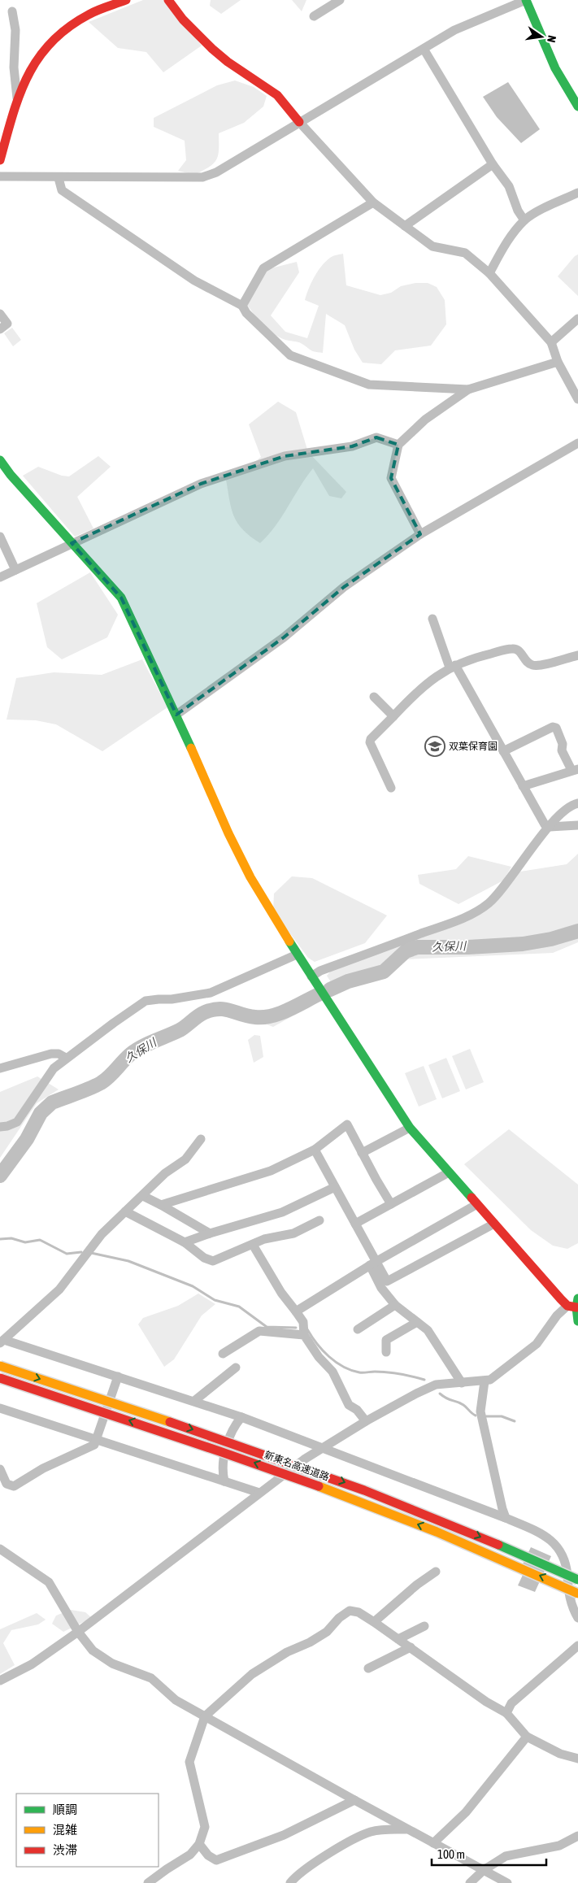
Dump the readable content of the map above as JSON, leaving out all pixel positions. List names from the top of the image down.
{
  "streets": {
    "main road": ["新東名高速道路"]
  },
  "water": ["久保川"],
  "places": {
    "school or university": ["双葉保育園"]
  },
  "legend": ["順調", "混雑", "渋滞"],
  "scale_bar": "100 m",
  "north": "right"
}
